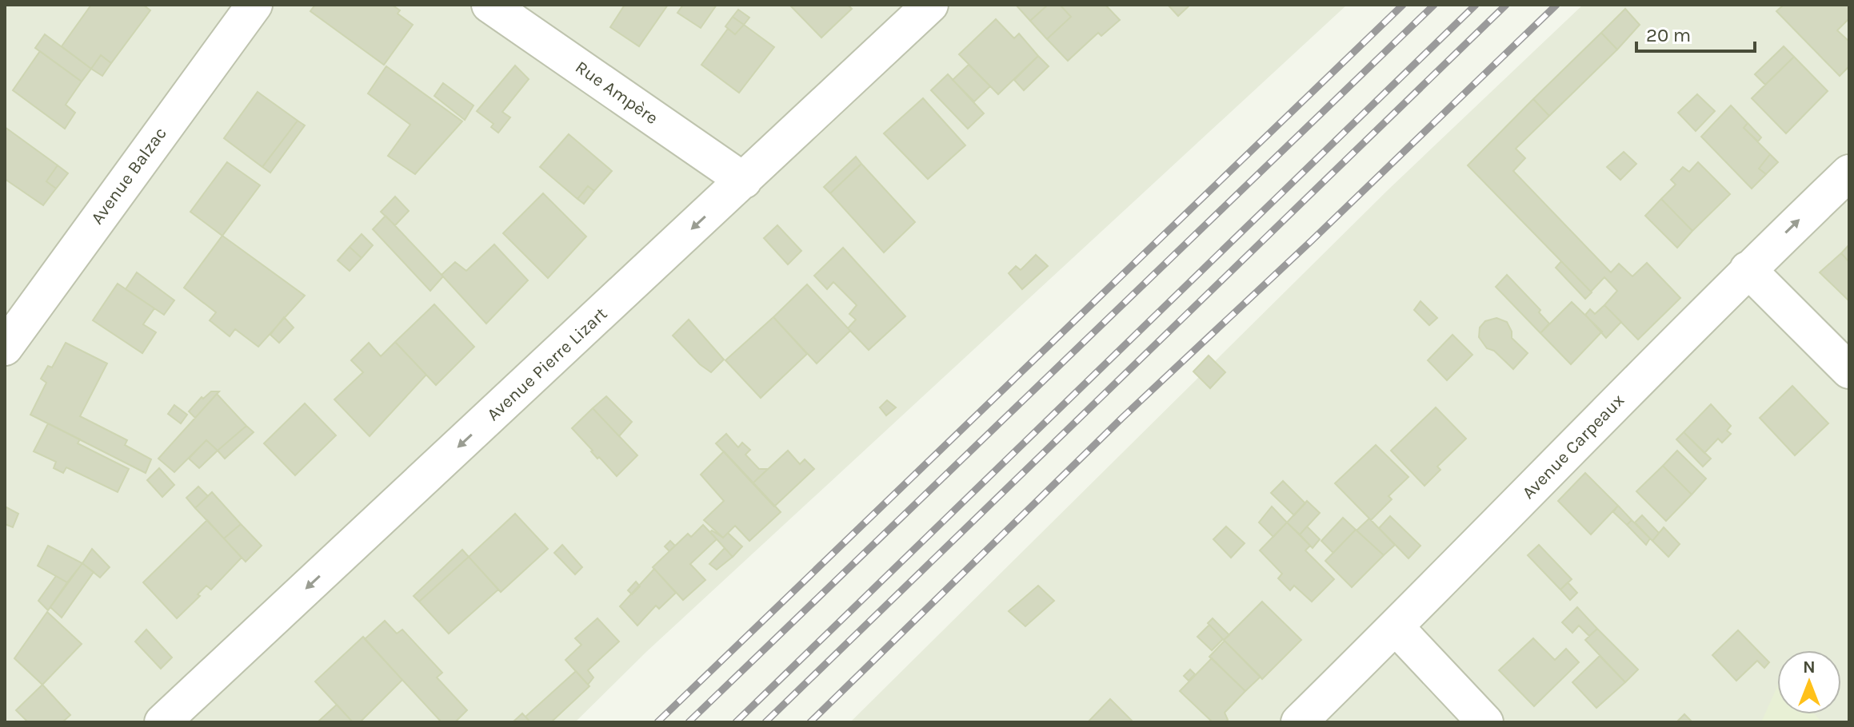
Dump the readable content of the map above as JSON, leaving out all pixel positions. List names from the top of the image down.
{
  "streets": {
    "street": [
      "Rue Ampère",
      "Avenue Balzac",
      "Avenue Pierre Lizart",
      "Avenue Carpeaux"
    ]
  },
  "crossings": [
    ["Rue Ampère", "Avenue Pierre Lizart"]
  ],
  "one_way": ["Avenue Pierre Lizart"],
  "scale_bar": "20 m",
  "north": "top"
}
